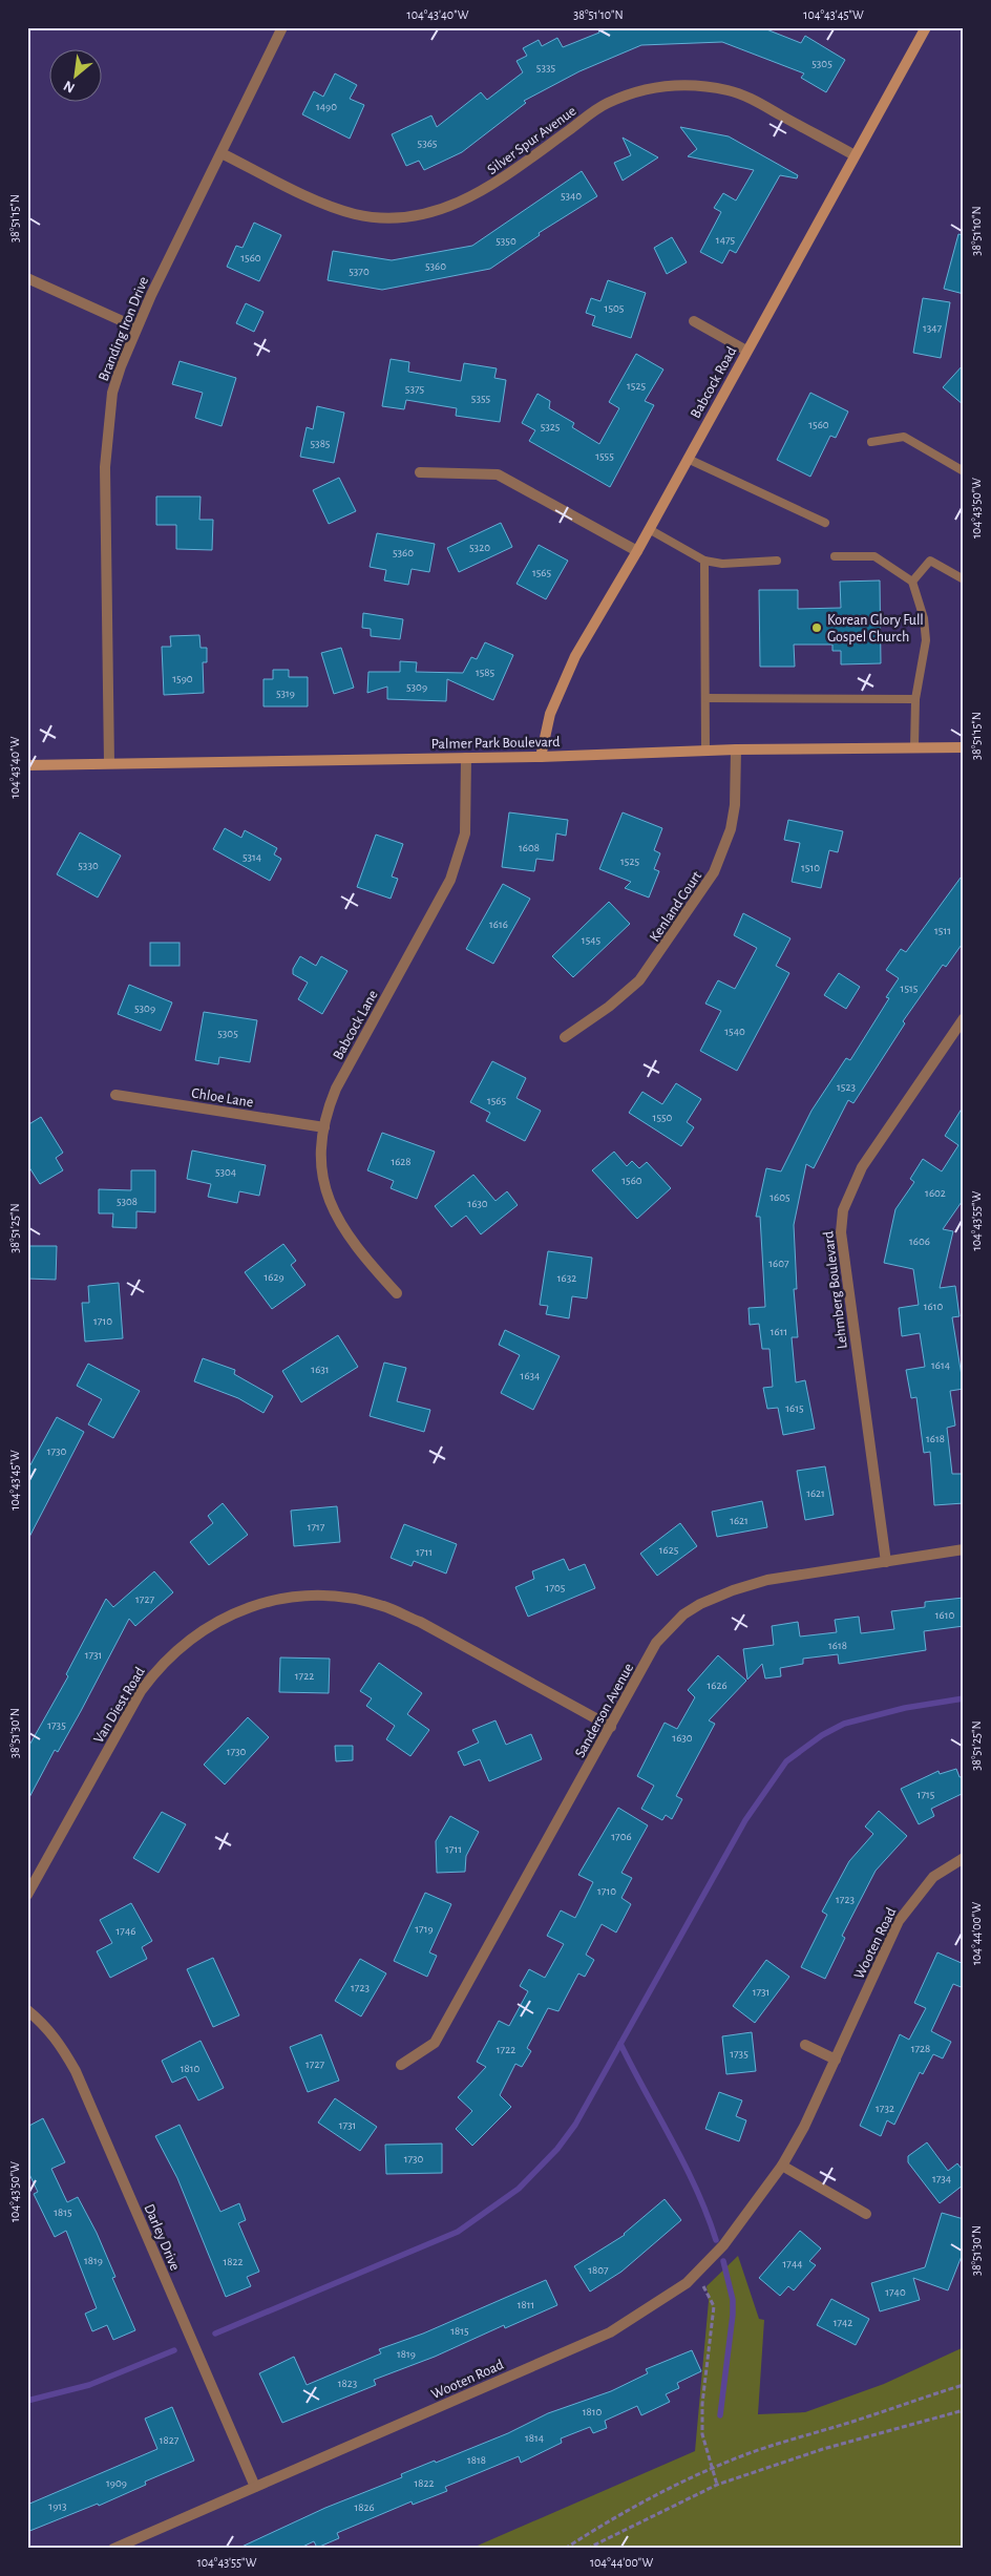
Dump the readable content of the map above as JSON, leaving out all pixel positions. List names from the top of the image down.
{
  "streets": {
    "main road": ["Babcock Road", "Palmer Park Boulevard"],
    "street": [
      "Silver Spur Avenue",
      "Branding Iron Drive",
      "Kenland Court",
      "Babcock Lane",
      "Chloe Lane",
      "Lehmberg Boulevard",
      "Van Diest Road",
      "Sanderson Avenue",
      "Wooten Road",
      "Darley Drive"
    ]
  },
  "crossings": [
    ["Silver Spur Avenue", "Branding Iron Drive"],
    ["Silver Spur Avenue", "Babcock Road"],
    ["Branding Iron Drive", "Palmer Park Boulevard"],
    ["Babcock Road", "Palmer Park Boulevard"],
    ["Palmer Park Boulevard", "Kenland Court"],
    ["Palmer Park Boulevard", "Babcock Lane"],
    ["Babcock Lane", "Chloe Lane"],
    ["Lehmberg Boulevard", "Sanderson Avenue"],
    ["Van Diest Road", "Sanderson Avenue"],
    ["Wooten Road", "Darley Drive"]
  ],
  "places": ["Korean Glory Full Gospel Church"],
  "house_numbers": [
    "5305",
    "5335",
    "1490",
    "5365",
    "5340",
    "1475",
    "5350",
    "1560",
    "5360",
    "5370",
    "1505",
    "1347",
    "1525",
    "5375",
    "5355",
    "1560",
    "5325",
    "5385",
    "1555",
    "5320",
    "5360",
    "1565",
    "1585",
    "1590",
    "5309",
    "5319",
    "1608",
    "5314",
    "1525",
    "5330",
    "1510",
    "1616",
    "1511",
    "1545",
    "1515",
    "5309",
    "1540",
    "5305",
    "1523",
    "1565",
    "1550",
    "1628",
    "5304",
    "1560",
    "1602",
    "1605",
    "5308",
    "1630",
    "1606",
    "1607",
    "1629",
    "1632",
    "1610",
    "1710",
    "1611",
    "1614",
    "1631",
    "1634",
    "1615",
    "1618",
    "1730",
    "1621",
    "1621",
    "1717",
    "1625",
    "1711",
    "1705",
    "1727",
    "1610",
    "1618",
    "1731",
    "1722",
    "1626",
    "1735",
    "1630",
    "1730",
    "1715",
    "1706",
    "1711",
    "1710",
    "1723",
    "1719",
    "1746",
    "1723",
    "1731",
    "1728",
    "1722",
    "1735",
    "1727",
    "1810",
    "1732",
    "1731",
    "1730",
    "1734",
    "1815",
    "1819",
    "1822",
    "1744",
    "1807",
    "1740",
    "1811",
    "1742",
    "1815",
    "1819",
    "1823",
    "1810",
    "1814",
    "1827",
    "1818",
    "1909",
    "1822",
    "1913",
    "1826"
  ],
  "north": "bottom left",
  "coordinates": [
    "104°43'40\"W",
    "38°51'10\"N",
    "104°43'45\"W",
    "38°51'15\"N",
    "104°43'50\"W",
    "104°43'55\"W",
    "38°51'25\"N",
    "38°51'30\"N",
    "104°44'00\"W"
  ]
}
